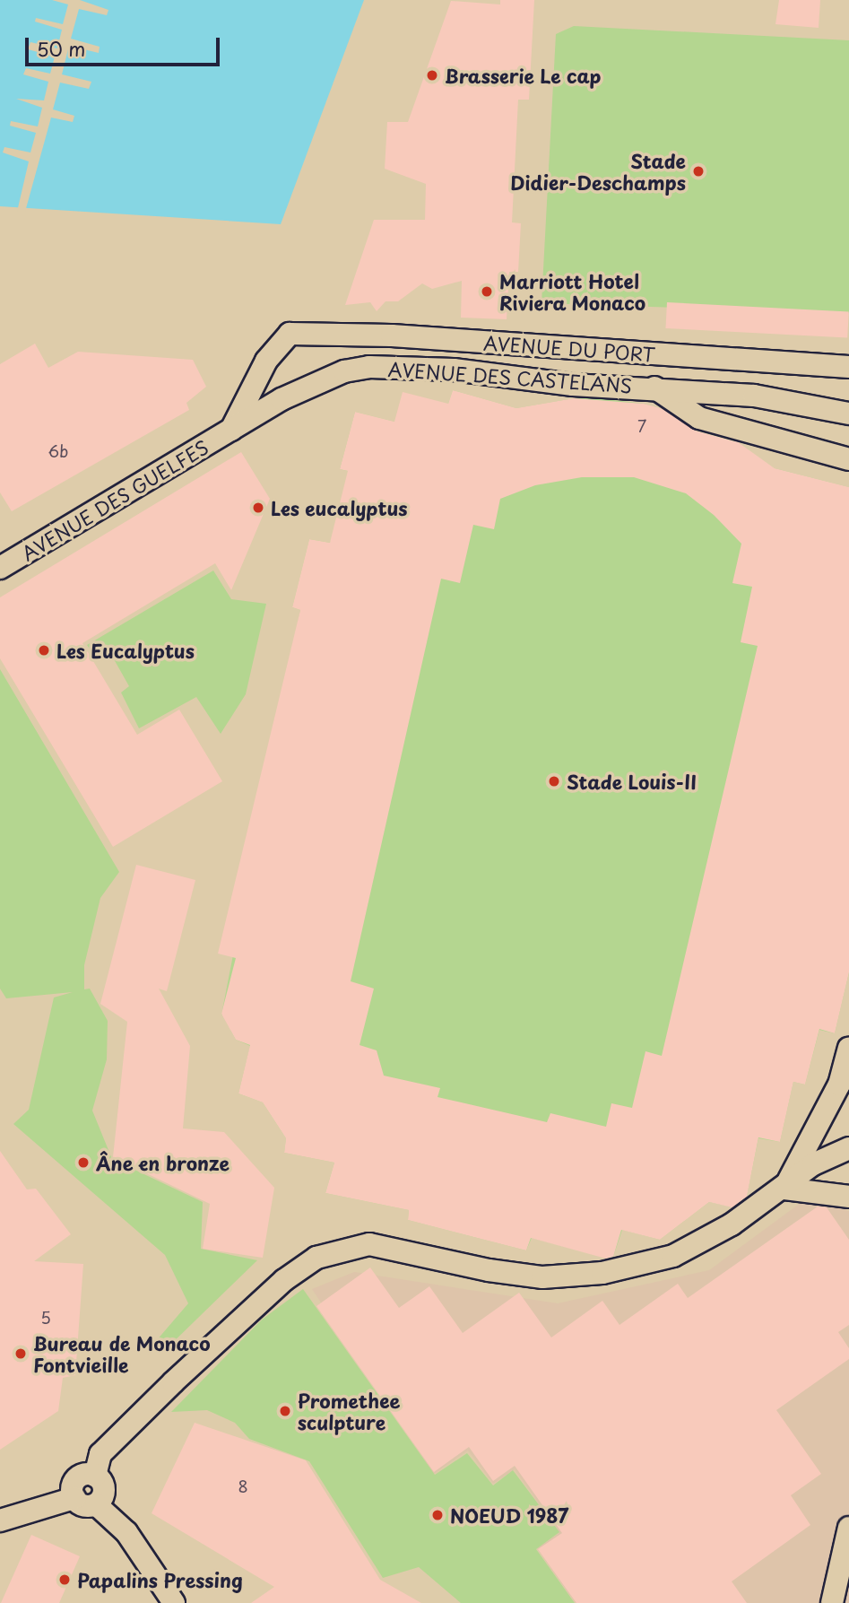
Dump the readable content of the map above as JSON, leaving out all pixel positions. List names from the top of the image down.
{
  "streets": {
    "street": ["AVENUE DU PORT", "AVENUE DES CASTELANS", "AVENUE DES GUELFES"]
  },
  "crossings": [
    ["AVENUE DU PORT", "AVENUE DES CASTELANS"],
    ["AVENUE DU PORT", "AVENUE DES GUELFES"],
    ["AVENUE DES CASTELANS", "AVENUE DES GUELFES"]
  ],
  "places": [
    "Brasserie Le cap",
    "Stade Didier-Deschamps",
    "Marriott Hotel Riviera Monaco",
    "Les eucalyptus",
    "Les Eucalyptus",
    "Stade Louis-II",
    "Âne en bronze",
    "Bureau de Monaco Fontvieille",
    "Promethee sculpture",
    "NOEUD 1987",
    "Papalins Pressing"
  ],
  "house_numbers": [
    "7",
    "6b",
    "5",
    "8"
  ],
  "scale_bar": "50 m"
}
